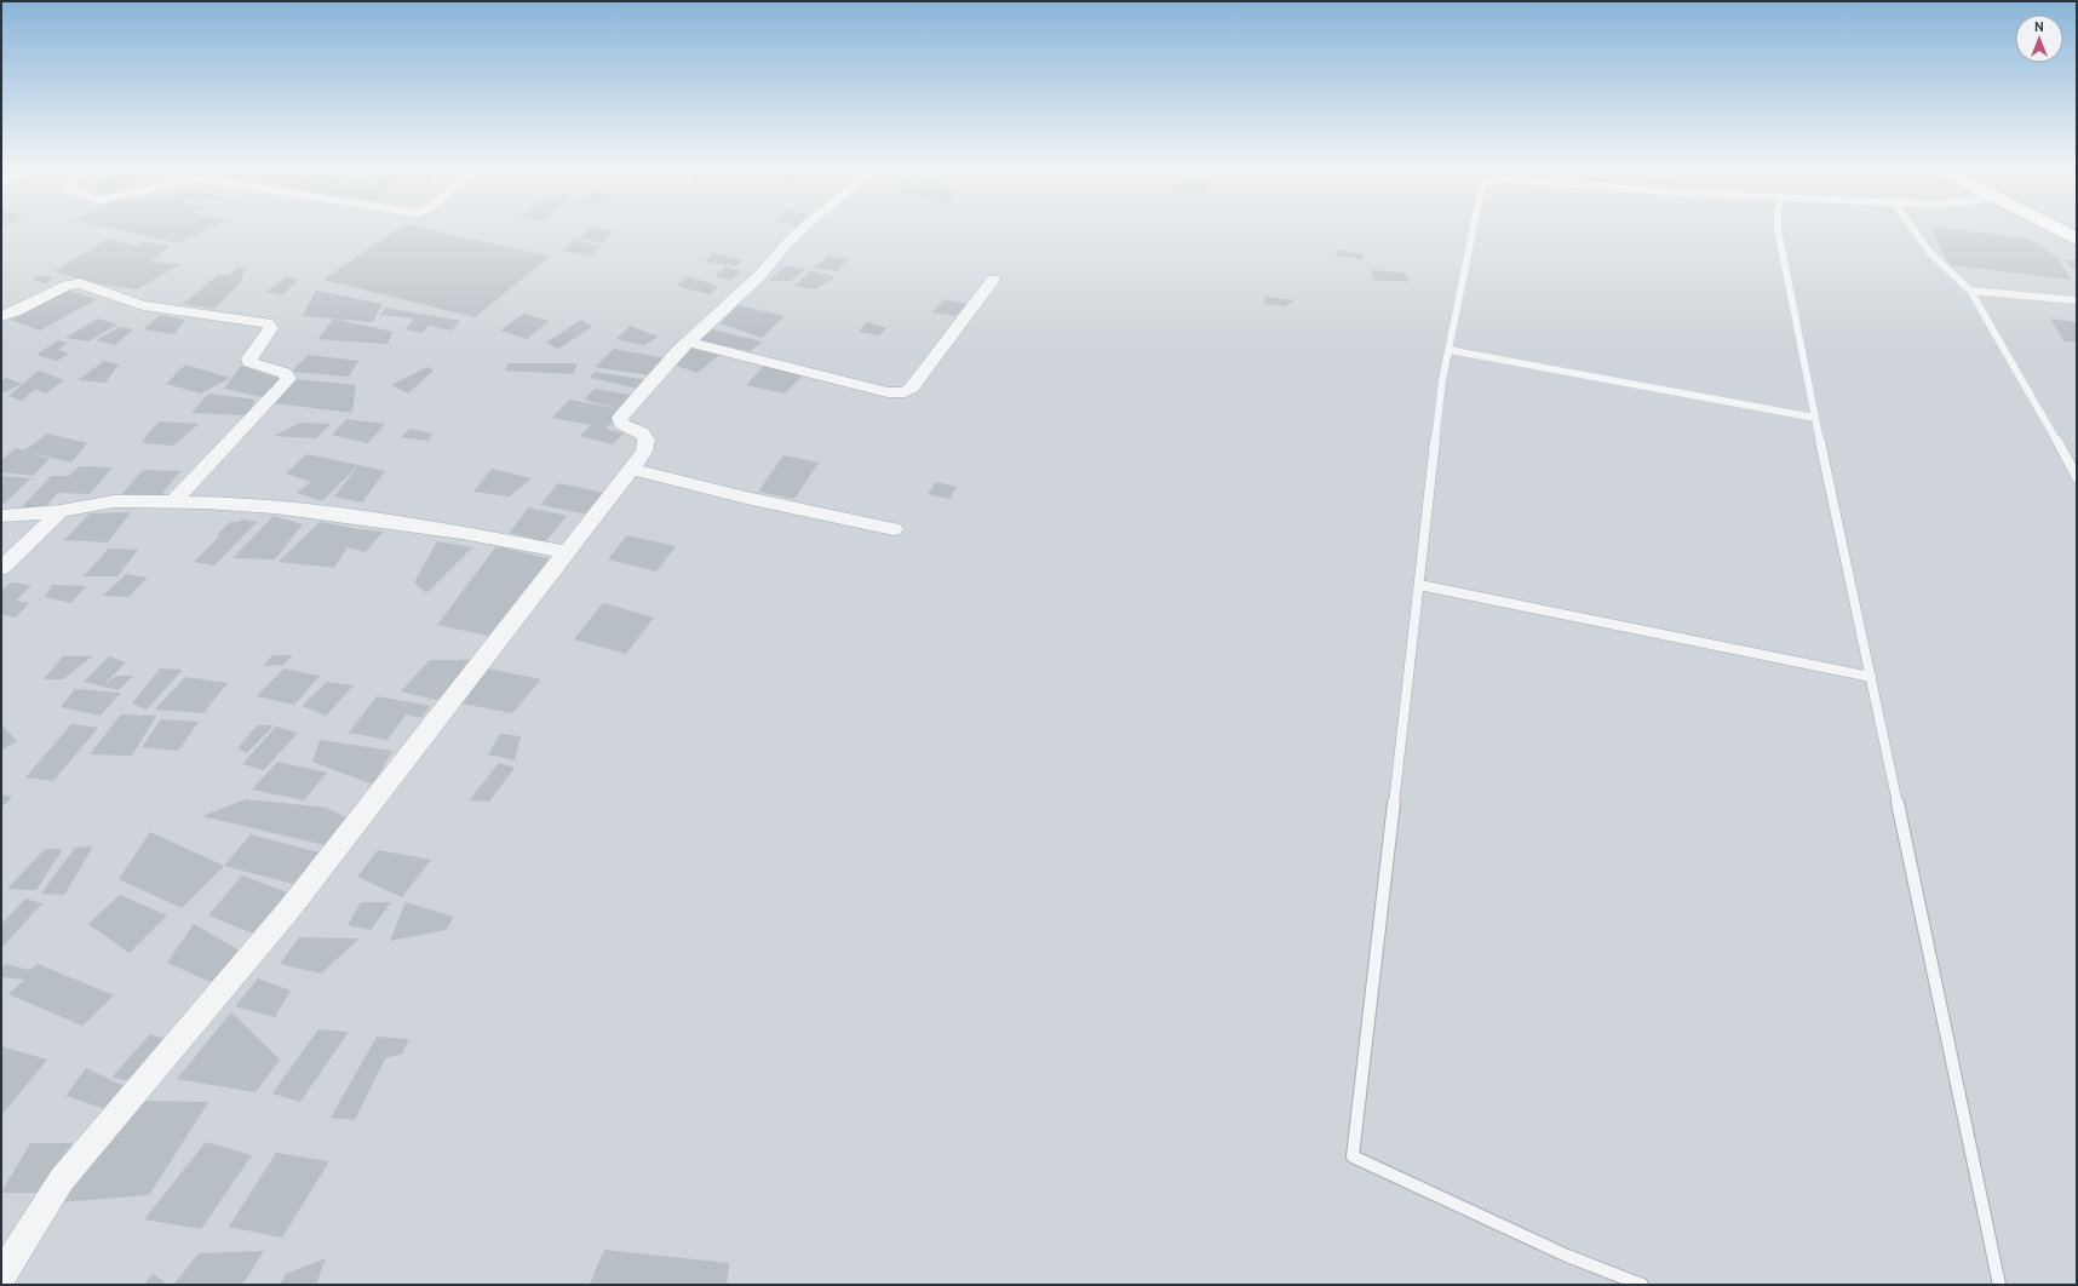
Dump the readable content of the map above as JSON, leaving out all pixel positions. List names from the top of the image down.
{
  "north": "top"
}
